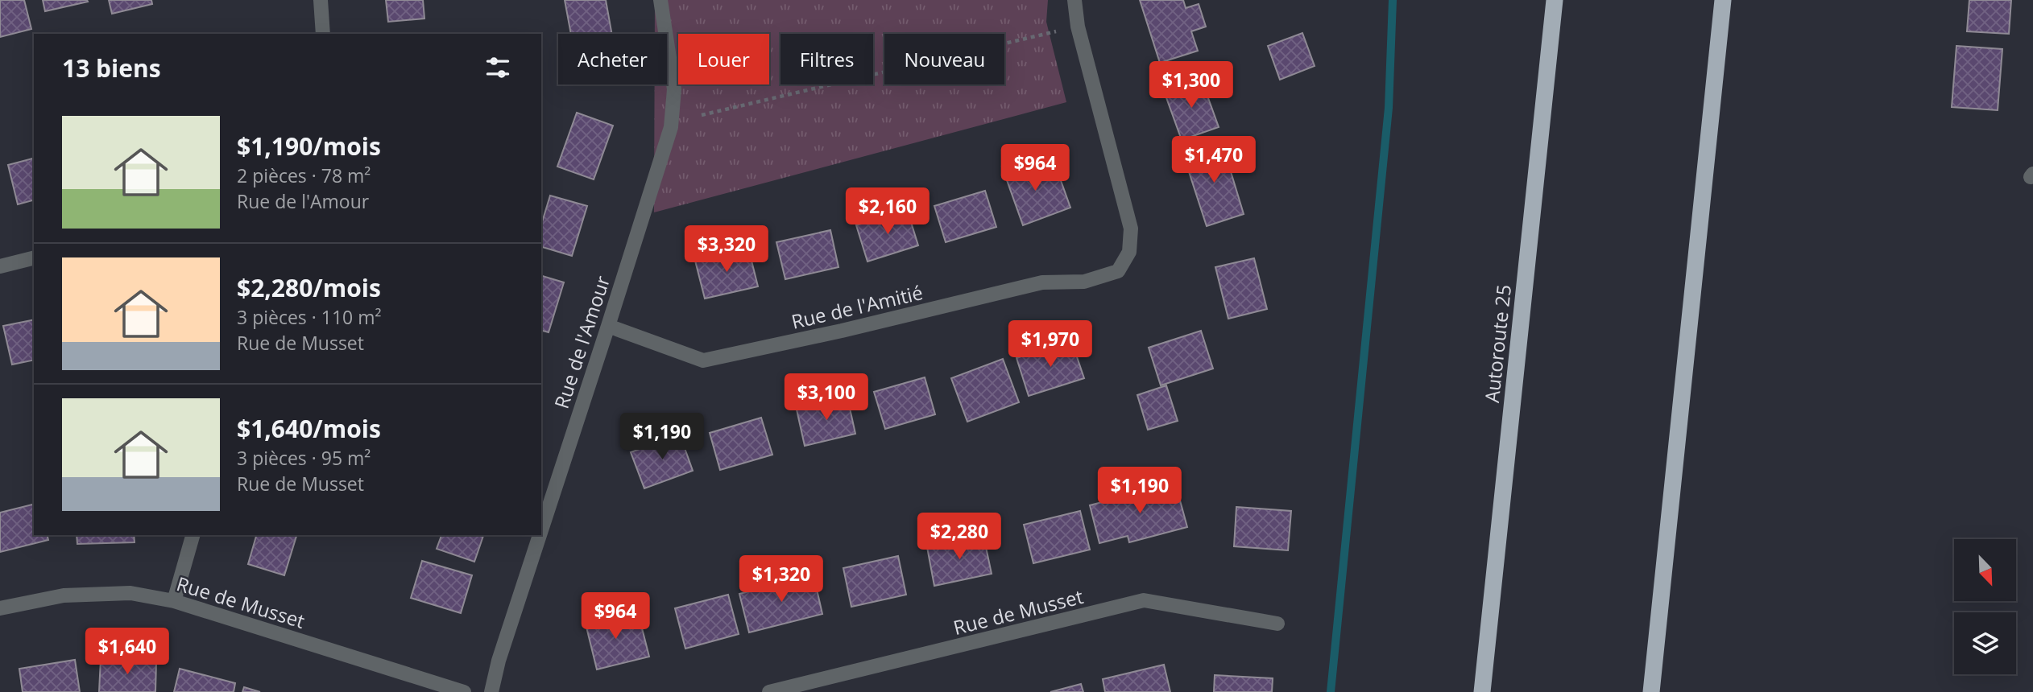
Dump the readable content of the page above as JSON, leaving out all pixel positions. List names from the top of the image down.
{
  "streets": {
    "highway": ["Autoroute 25"],
    "street": ["Rue de l'Amitié", "Rue de l'Amour", "Rue de Musset"]
  },
  "crossings": [
    ["Rue de l'Amitié", "Rue de l'Amour"]
  ],
  "north": "bottom right",
  "page": {
    "chip": [
      "Acheter",
      "Louer",
      "Filtres",
      "Nouveau"
    ],
    "heading": "13 biens",
    "price": [
      "$1,300",
      "$1,470",
      "$964",
      "$2,160",
      "$3,320",
      "$1,970",
      "$3,100",
      "$1,190",
      "$1,190",
      "$2,280",
      "$1,320",
      "$964",
      "$1,640"
    ],
    "list": [
      {
        "name": "$1,190/mois",
        "note": "2 pièces · 78 m² · Rue de l'Amour"
      },
      {
        "name": "$2,280/mois",
        "note": "3 pièces · 110 m² · Rue de Musset"
      },
      {
        "name": "$1,640/mois",
        "note": "3 pièces · 95 m² · Rue de Musset"
      }
    ]
  }
}
